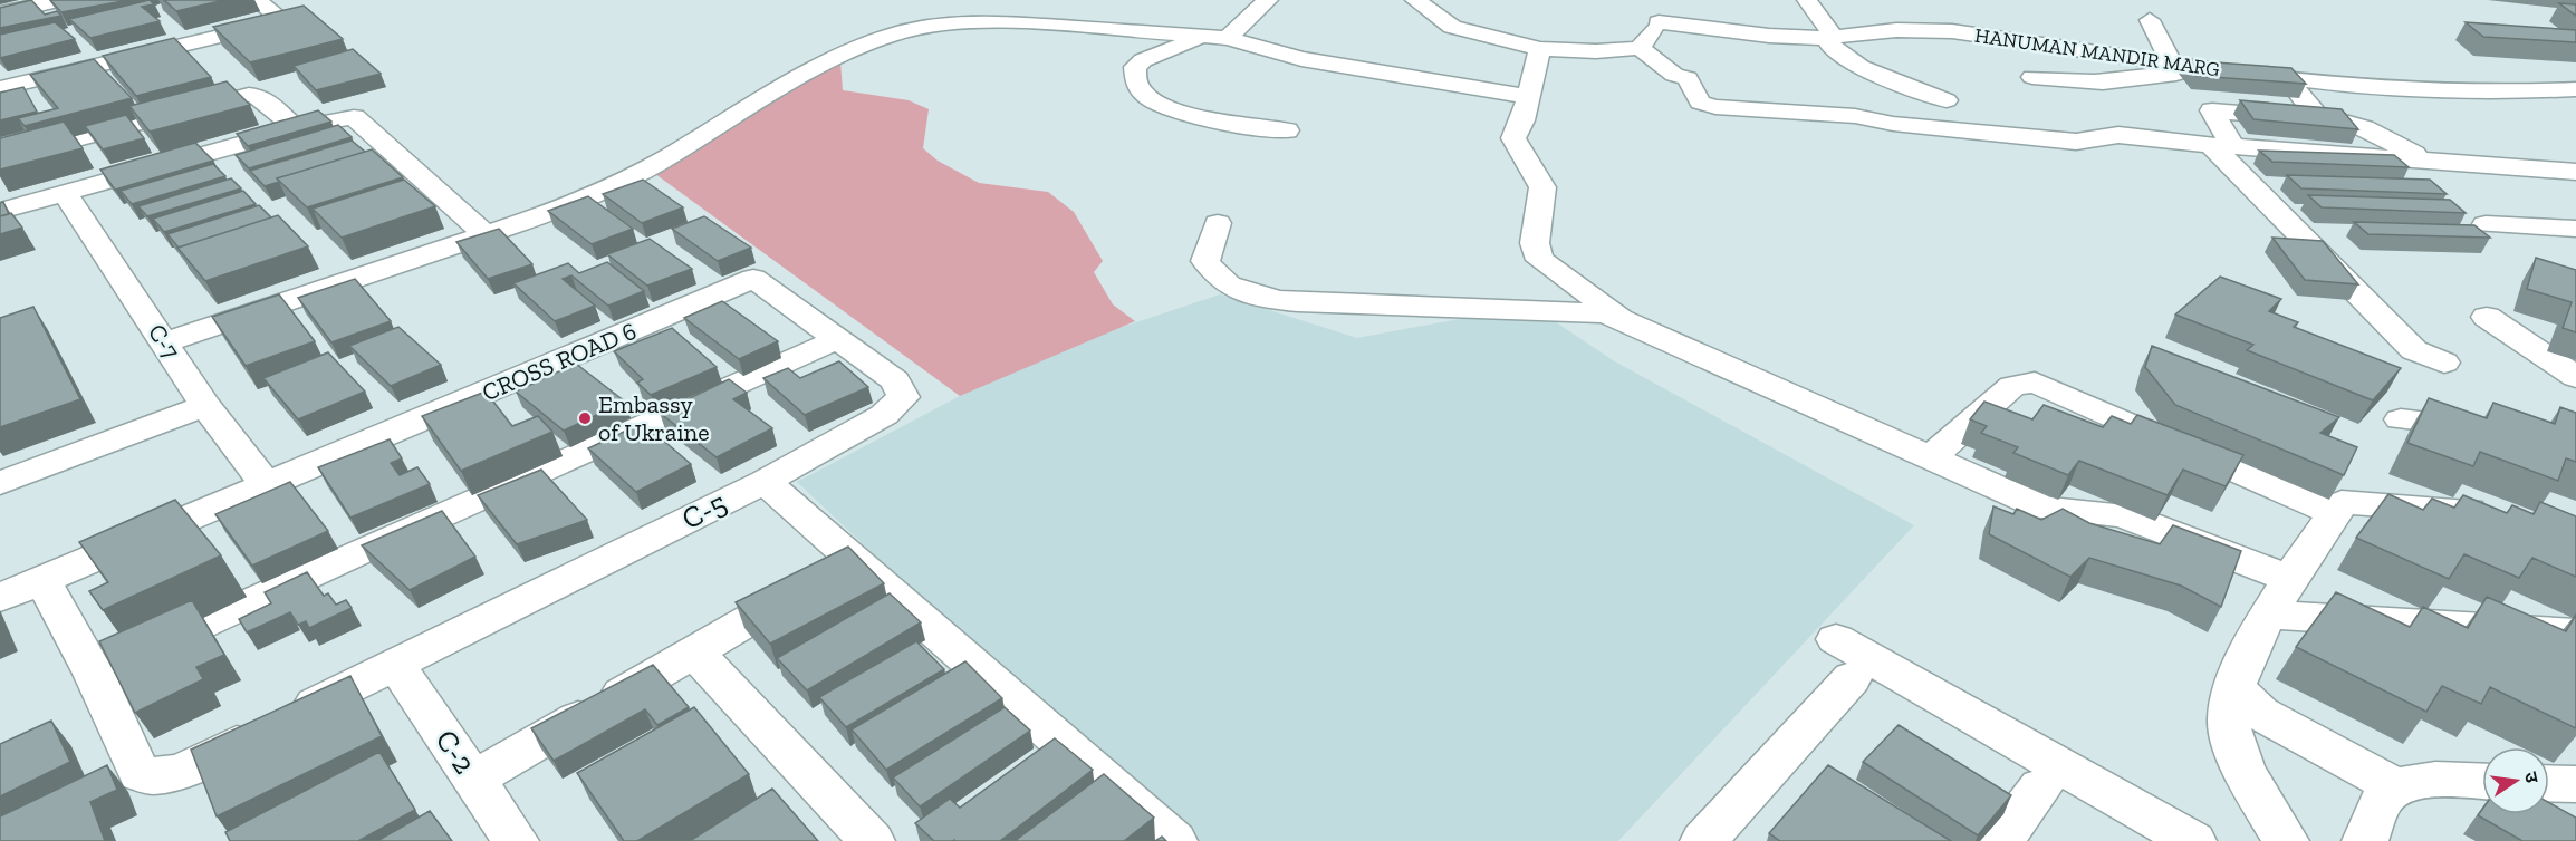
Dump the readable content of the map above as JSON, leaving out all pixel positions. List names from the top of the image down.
{
  "streets": {
    "street": [
      "HANUMAN MANDIR MARG",
      "C-7",
      "CROSS ROAD 6",
      "C-5",
      "C-2"
    ]
  },
  "crossings": [
    ["C-7", "CROSS ROAD 6"],
    ["CROSS ROAD 6", "C-5"],
    ["C-5", "C-2"]
  ],
  "places": ["Embassy of Ukraine"],
  "north": "right"
}
